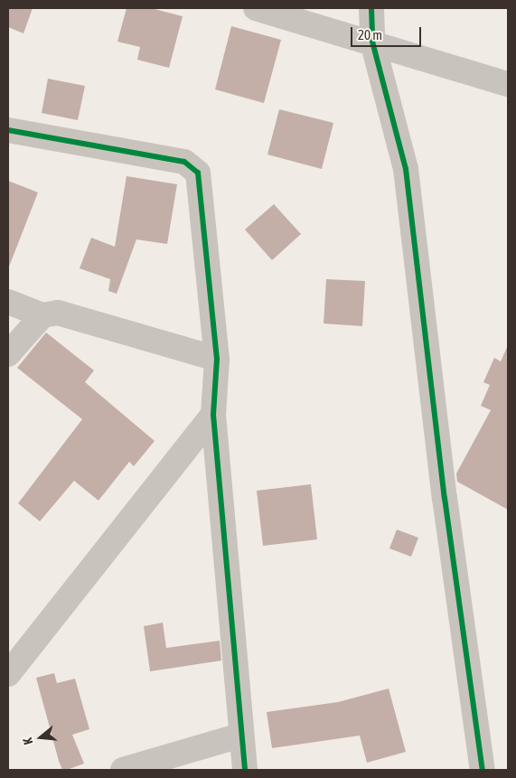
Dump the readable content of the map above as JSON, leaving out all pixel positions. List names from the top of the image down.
{
  "scale_bar": "20 m",
  "north": "left"
}
